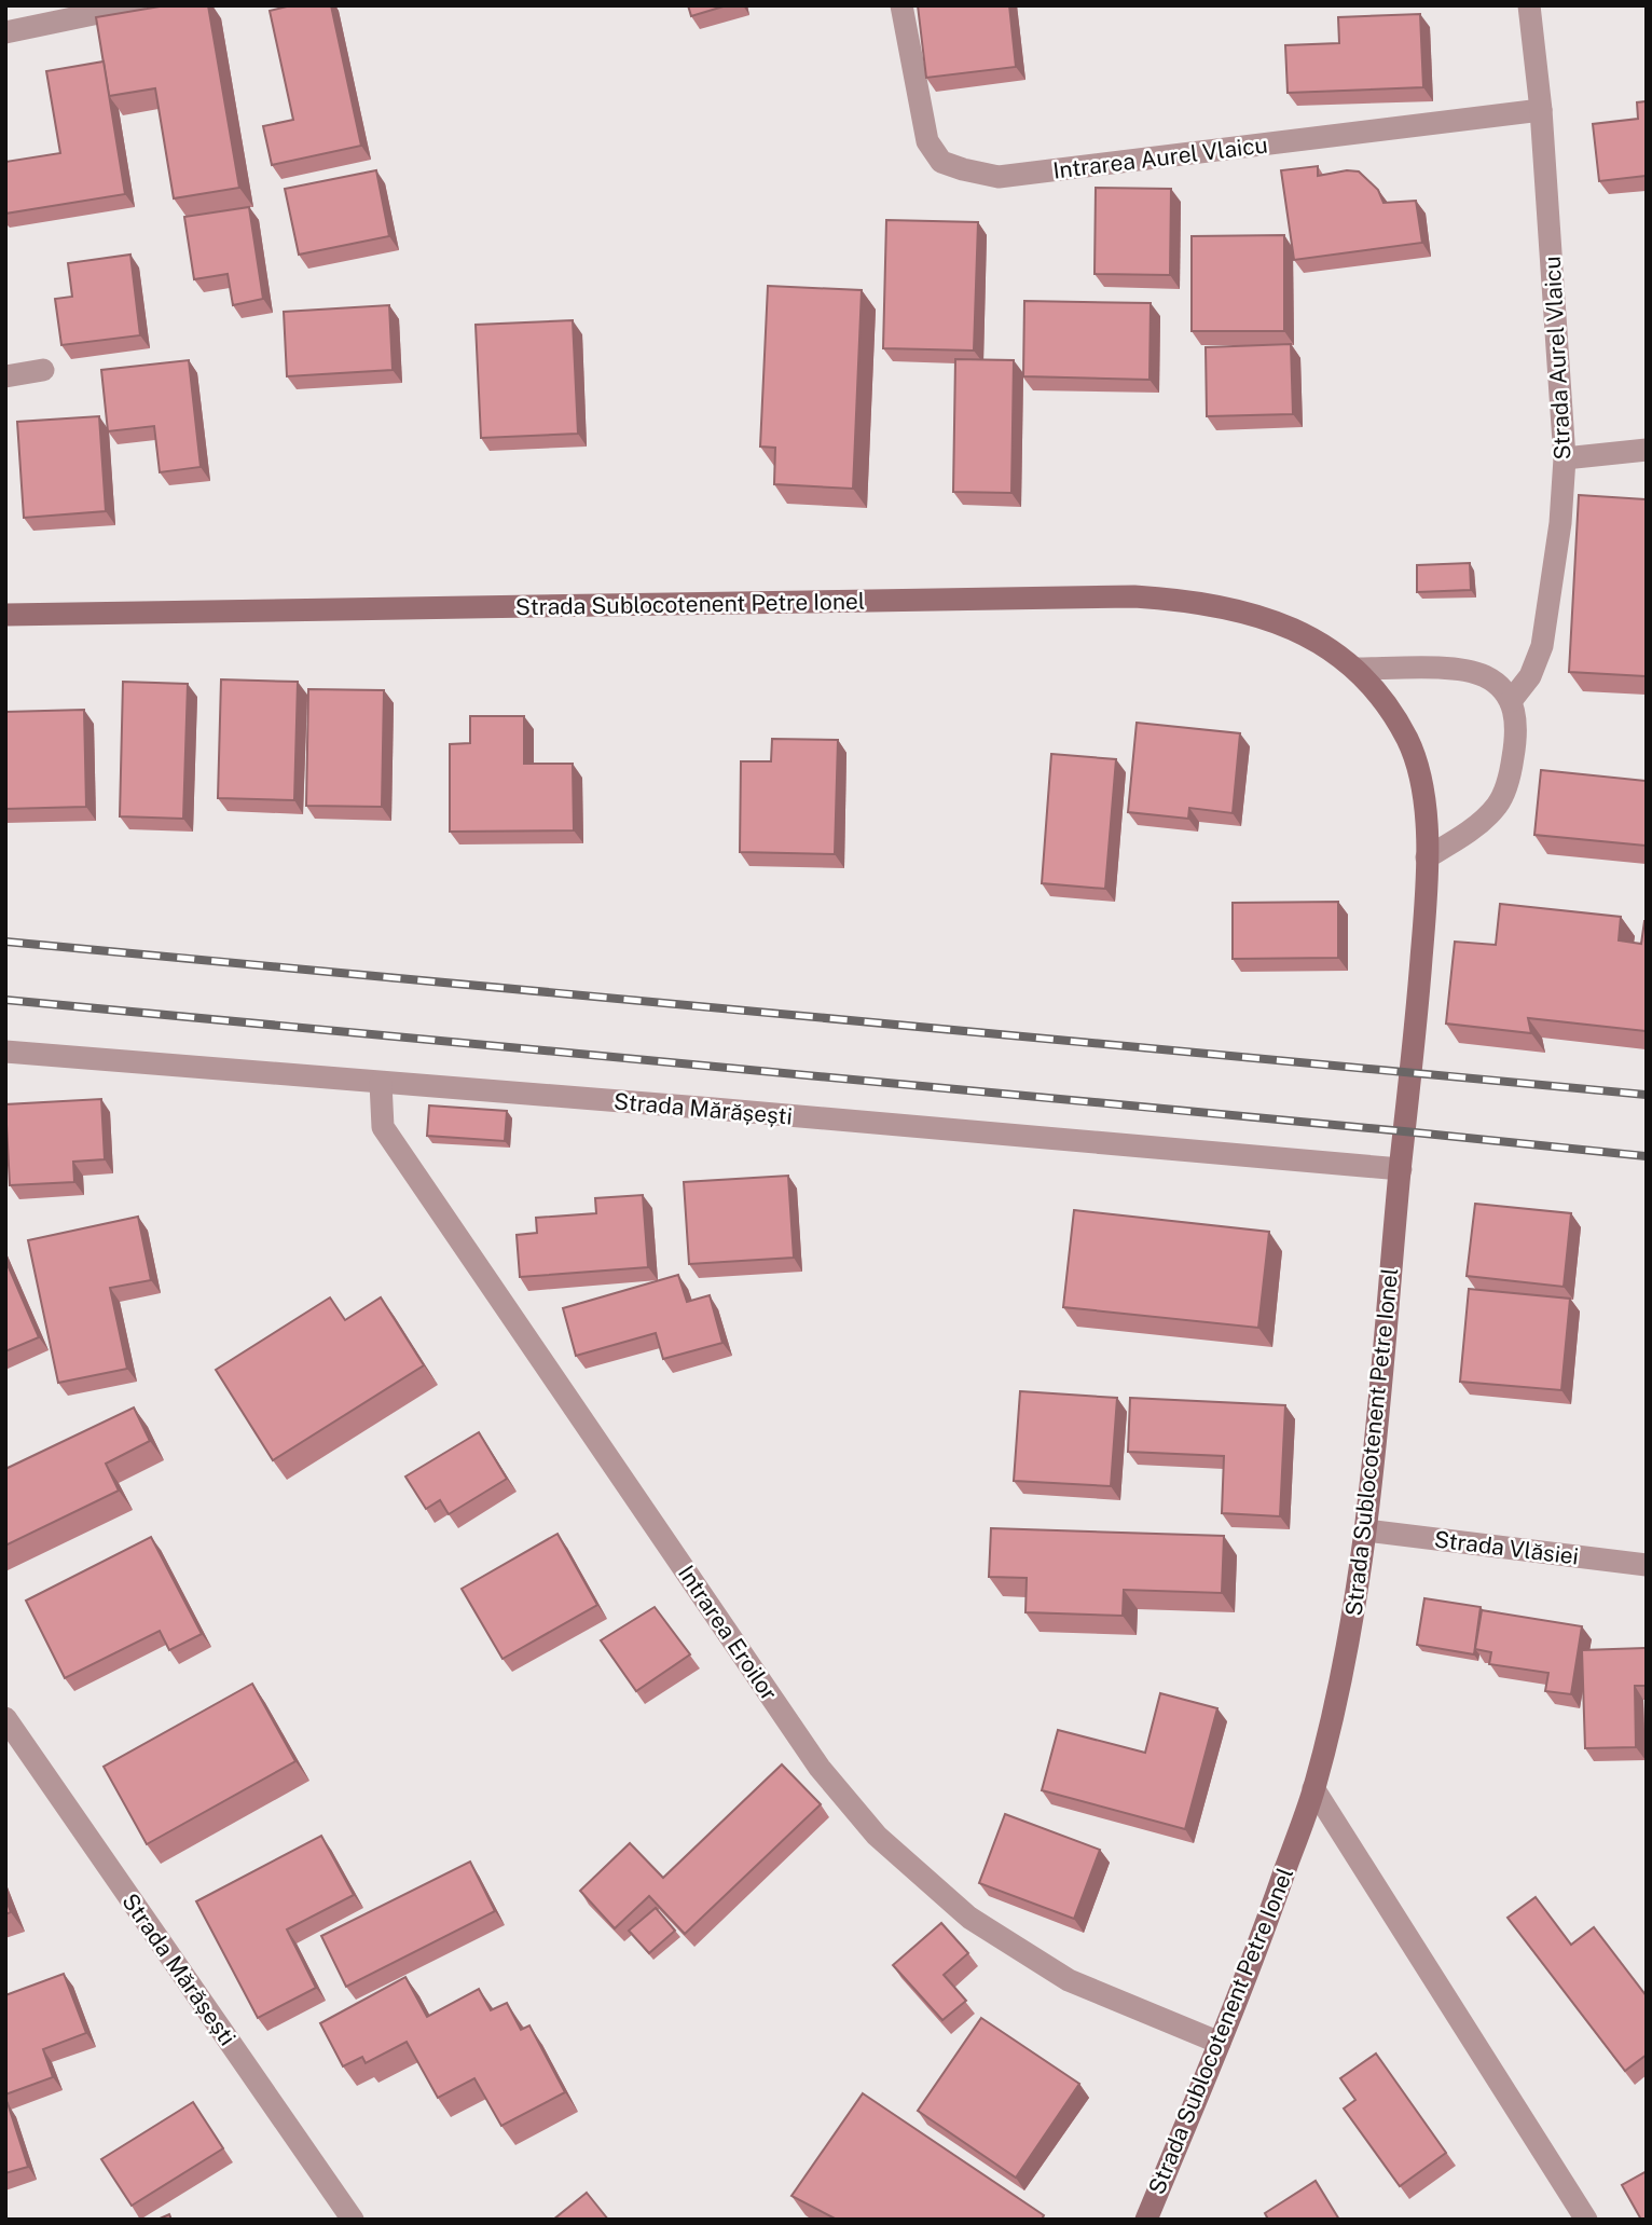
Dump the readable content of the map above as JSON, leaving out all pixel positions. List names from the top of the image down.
{
  "streets": {
    "main road": ["Strada Sublocotenent Petre Ionel"],
    "street": [
      "Intrarea Aurel Vlaicu",
      "Strada Aurel Vlaicu",
      "Strada Mărășești",
      "Strada Vlăsiei",
      "Intrarea Eroilor"
    ]
  },
  "crossings": [
    ["Intrarea Aurel Vlaicu", "Strada Aurel Vlaicu"],
    ["Strada Sublocotenent Petre Ionel", "Strada Mărășești"],
    ["Strada Sublocotenent Petre Ionel", "Strada Vlăsiei"],
    ["Strada Sublocotenent Petre Ionel", "Intrarea Eroilor"],
    ["Strada Mărășești", "Intrarea Eroilor"]
  ]
}
